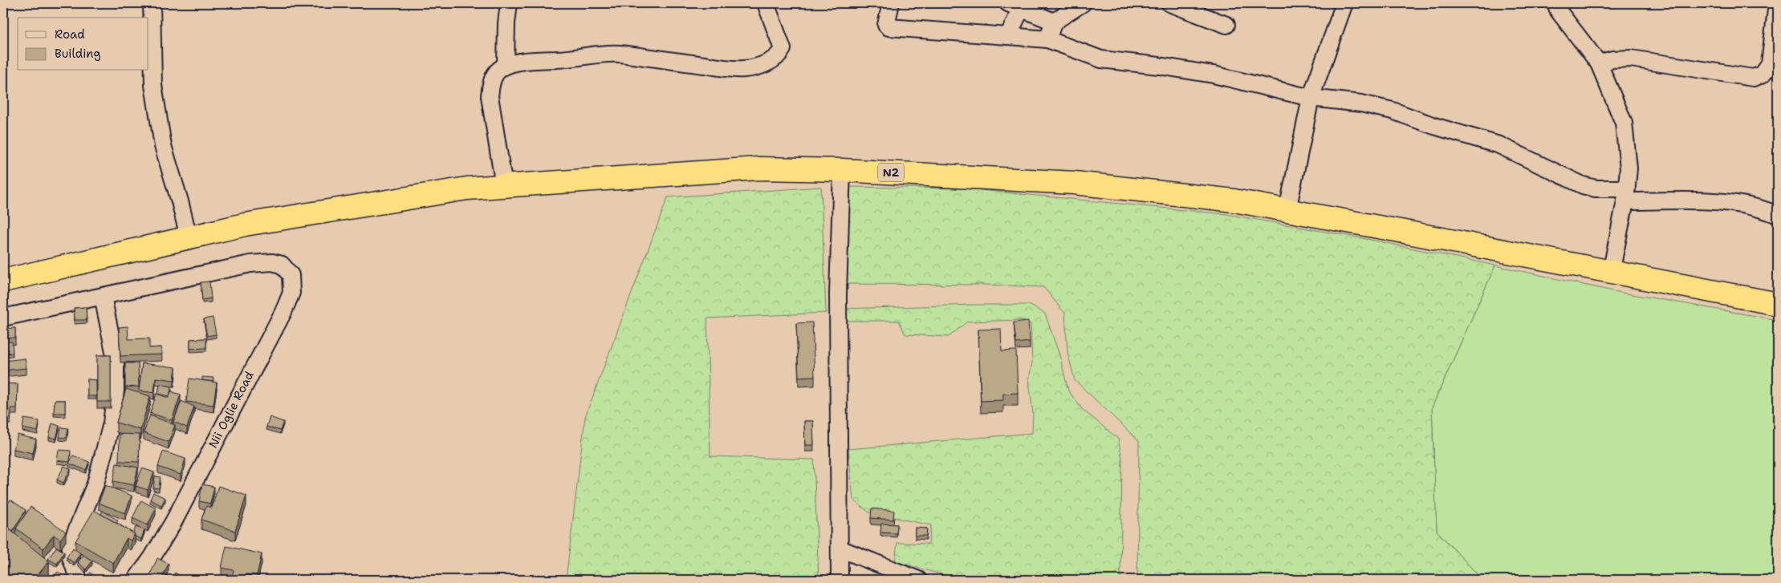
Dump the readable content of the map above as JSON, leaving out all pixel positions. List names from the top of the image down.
{
  "streets": {
    "highway": ["N2"],
    "street": ["Nii Oglie Road"]
  },
  "legend": ["Road", "Building"]
}
